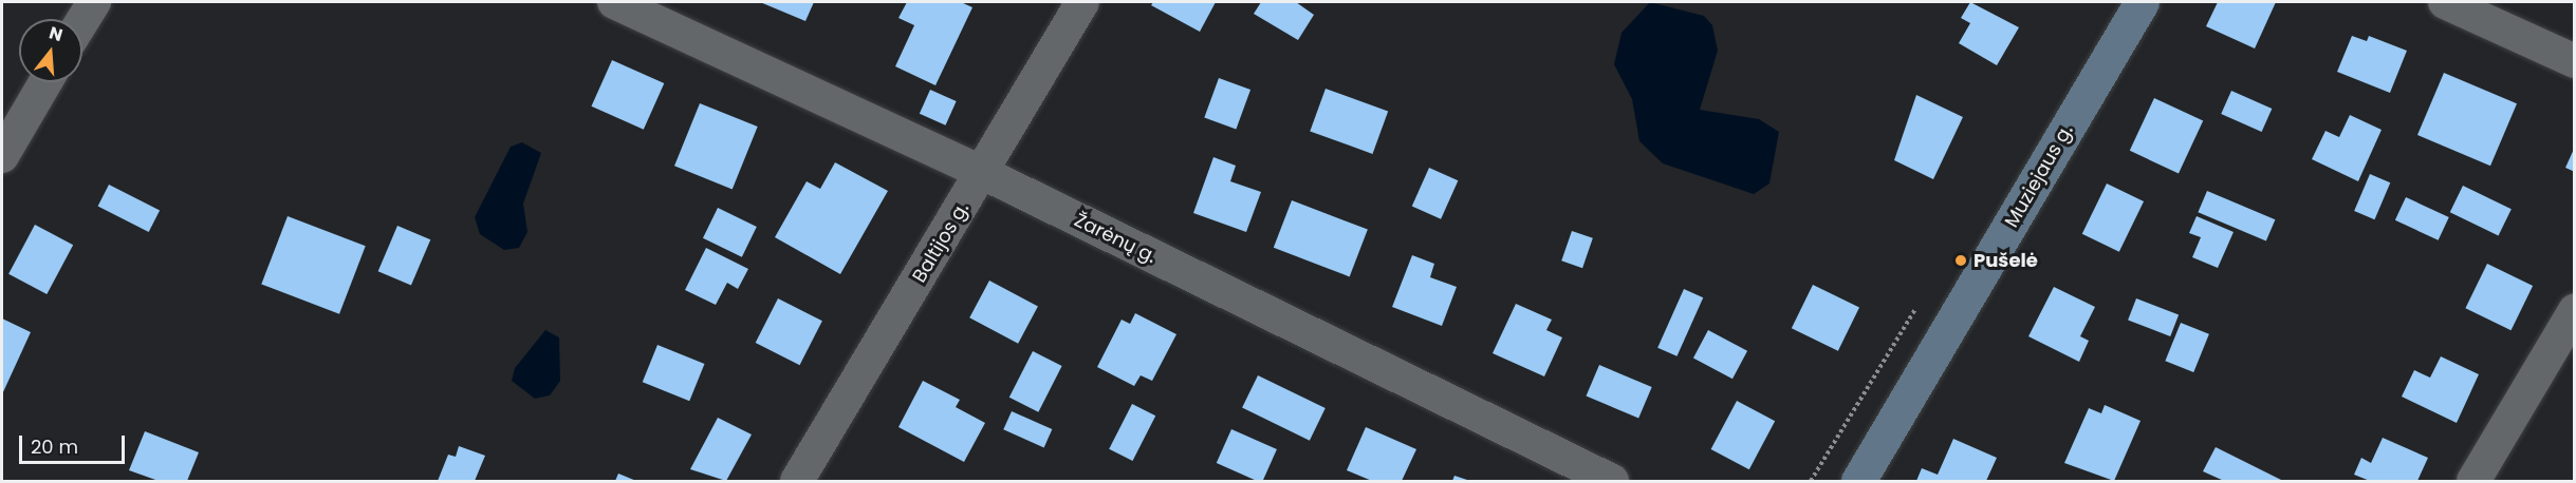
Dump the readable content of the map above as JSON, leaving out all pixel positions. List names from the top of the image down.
{
  "streets": {
    "main road": ["Muziejaus g."],
    "street": ["Žarėnų g.", "Baltijos g."]
  },
  "crossings": [
    ["Žarėnų g.", "Baltijos g."]
  ],
  "places": ["Pušelė"],
  "scale_bar": "20 m",
  "north": "top"
}
